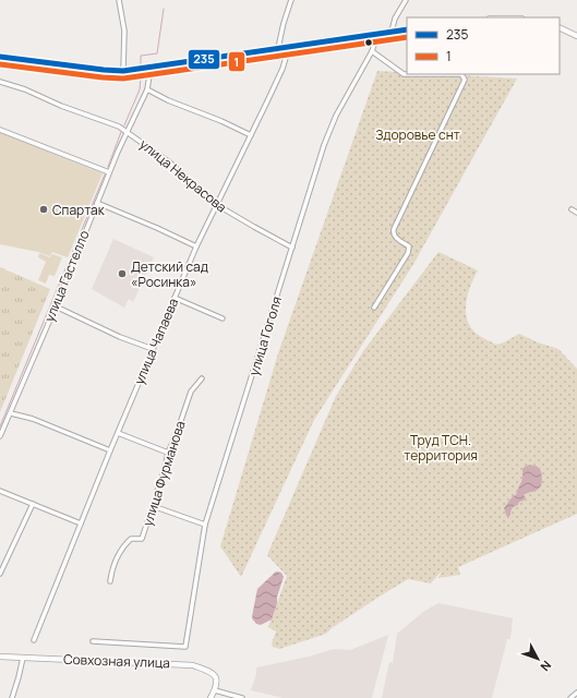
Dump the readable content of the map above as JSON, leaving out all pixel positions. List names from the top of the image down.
{
  "streets": {
    "street": [
      "улица Некрасова",
      "улица Гастелло",
      "улица Гоголя",
      "улица Чапаева",
      "улица Фурманова",
      "Совхозная улица"
    ]
  },
  "crossings": [
    ["улица Некрасова", "улица Гастелло"],
    ["улица Некрасова", "улица Гоголя"],
    ["улица Некрасова", "улица Чапаева"]
  ],
  "parks": ["Здоровье снт", "Труд ТСН. территория"],
  "places": ["Спартак", "Детский сад «Росинка»"],
  "lines": ["transit line 235", "transit line 1"],
  "legend": ["235", "1"],
  "north": "bottom right"
}
